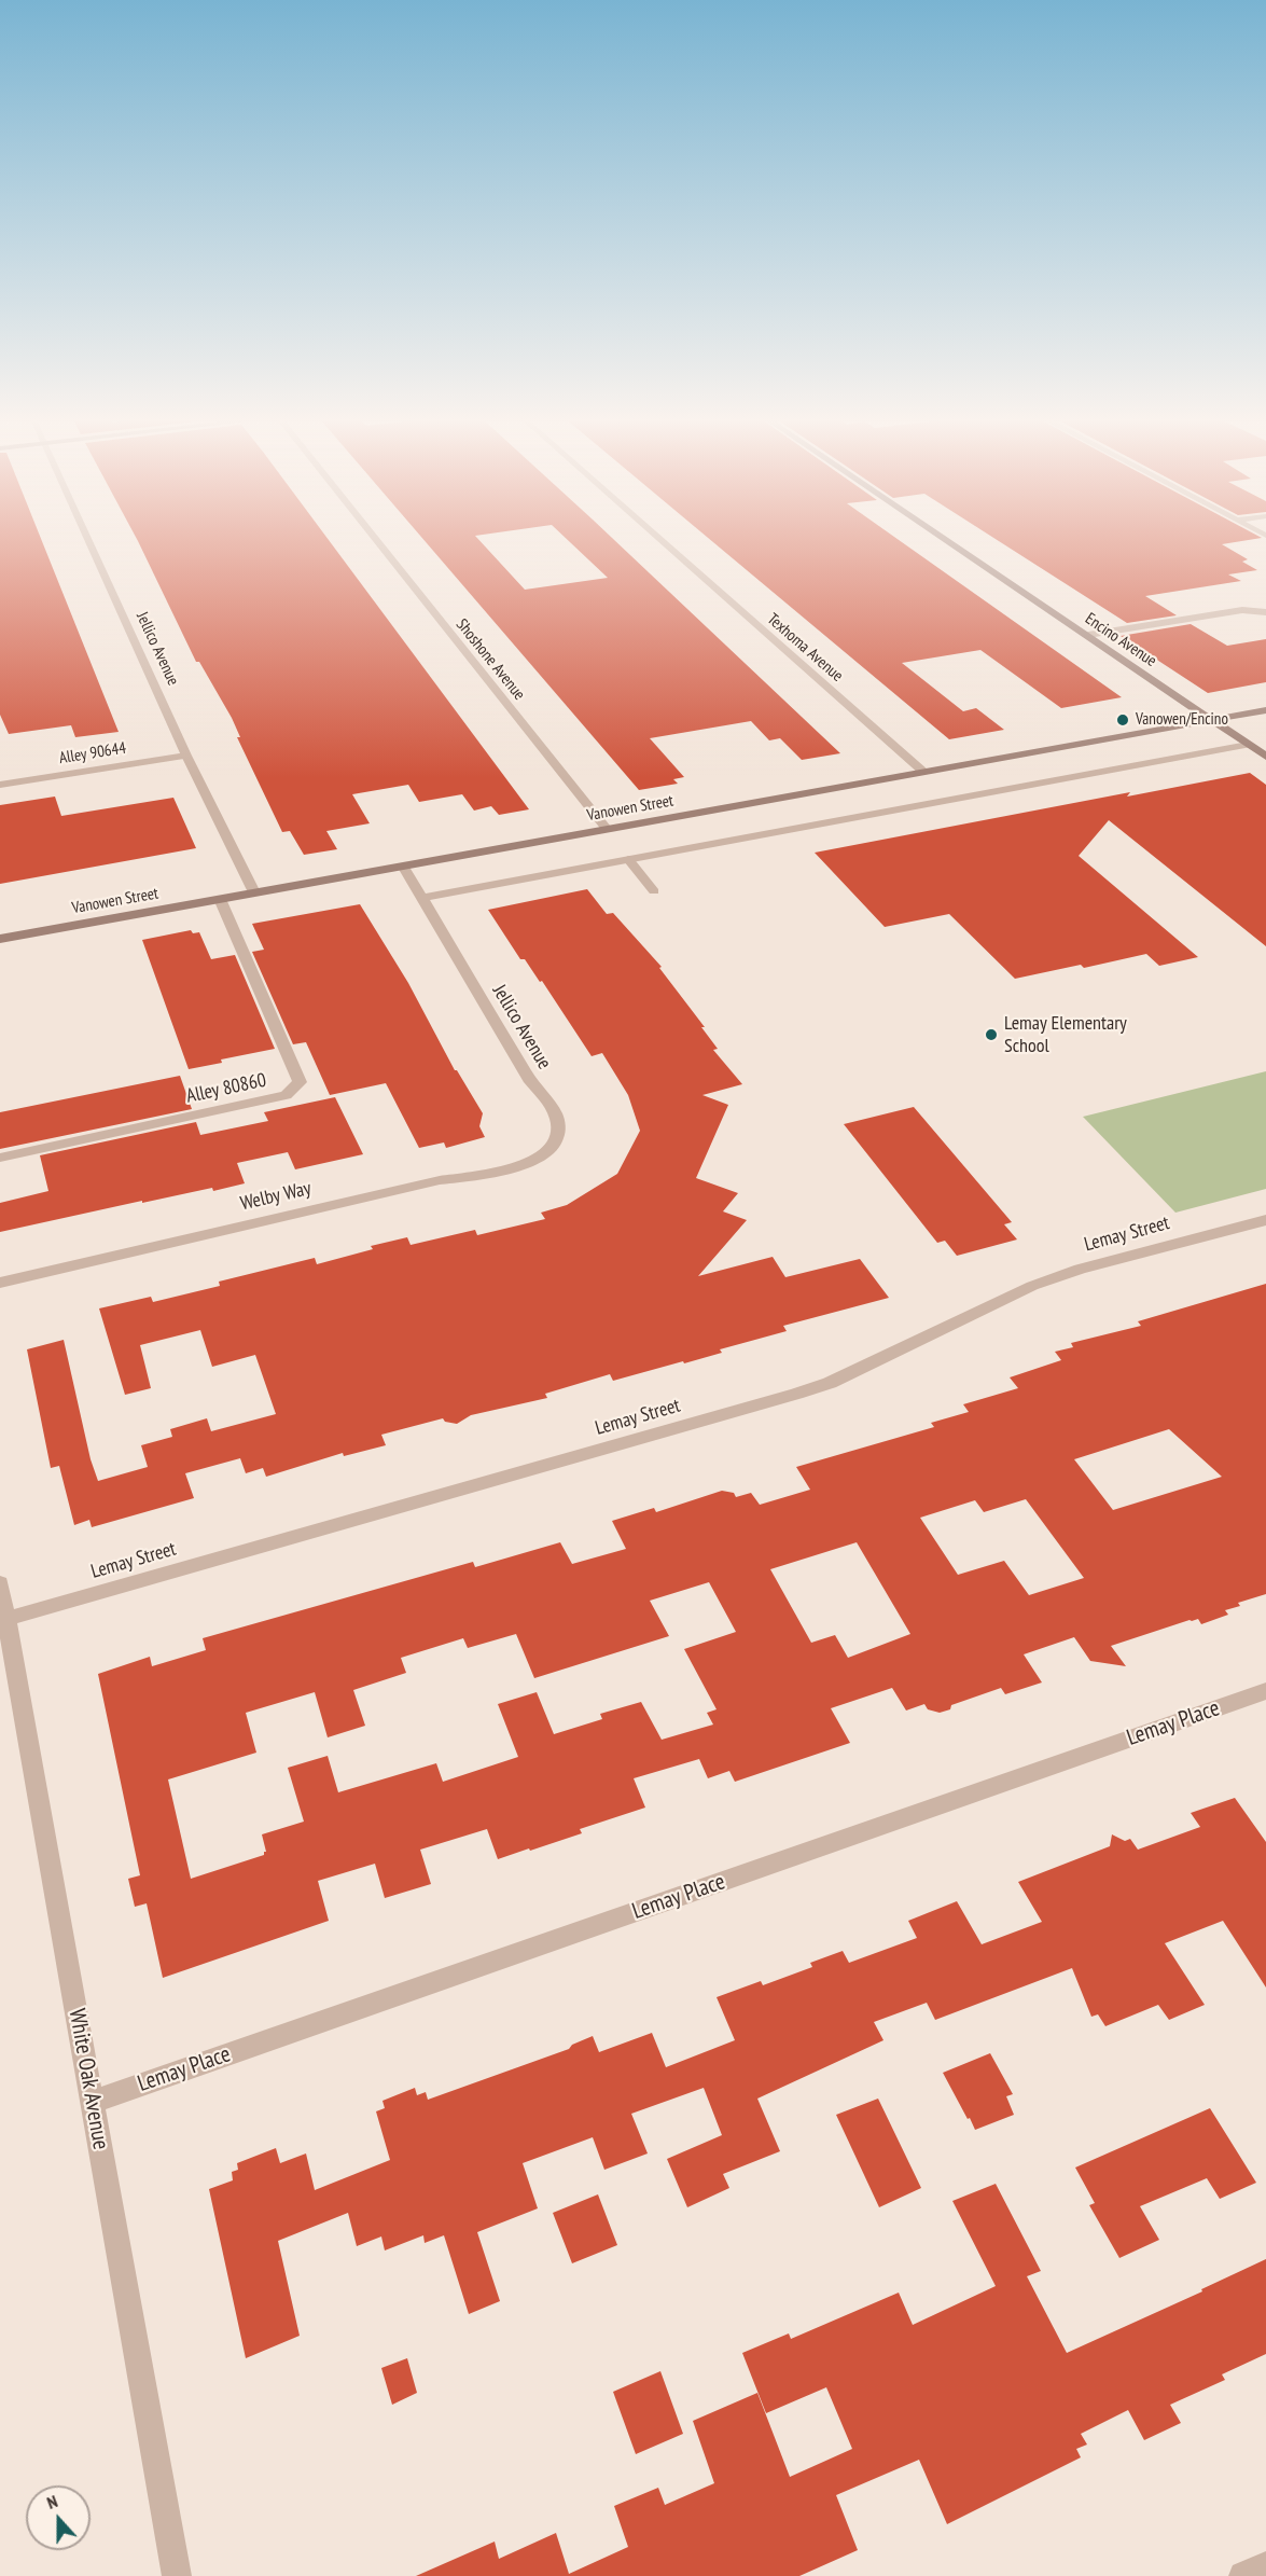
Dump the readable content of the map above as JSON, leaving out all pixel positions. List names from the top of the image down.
{
  "streets": {
    "street": [
      "Encino Avenue",
      "Texhoma Avenue",
      "Jellico Avenue",
      "Shoshone Avenue",
      "Alley 90644",
      "Vanowen Street",
      "Alley 80860",
      "Welby Way",
      "Lemay Street",
      "Lemay Place",
      "White Oak Avenue"
    ]
  },
  "crossings": [
    ["Encino Avenue", "Vanowen Street"],
    ["Texhoma Avenue", "Vanowen Street"],
    ["Jellico Avenue", "Alley 90644"],
    ["Jellico Avenue", "Vanowen Street"],
    ["Jellico Avenue", "Welby Way"],
    ["Shoshone Avenue", "Vanowen Street"],
    ["Vanowen Street", "Alley 80860"],
    ["Lemay Street", "White Oak Avenue"],
    ["Lemay Place", "White Oak Avenue"]
  ],
  "places": ["Vanowen/Encino", "Lemay Elementary School"],
  "north": "top"
}
